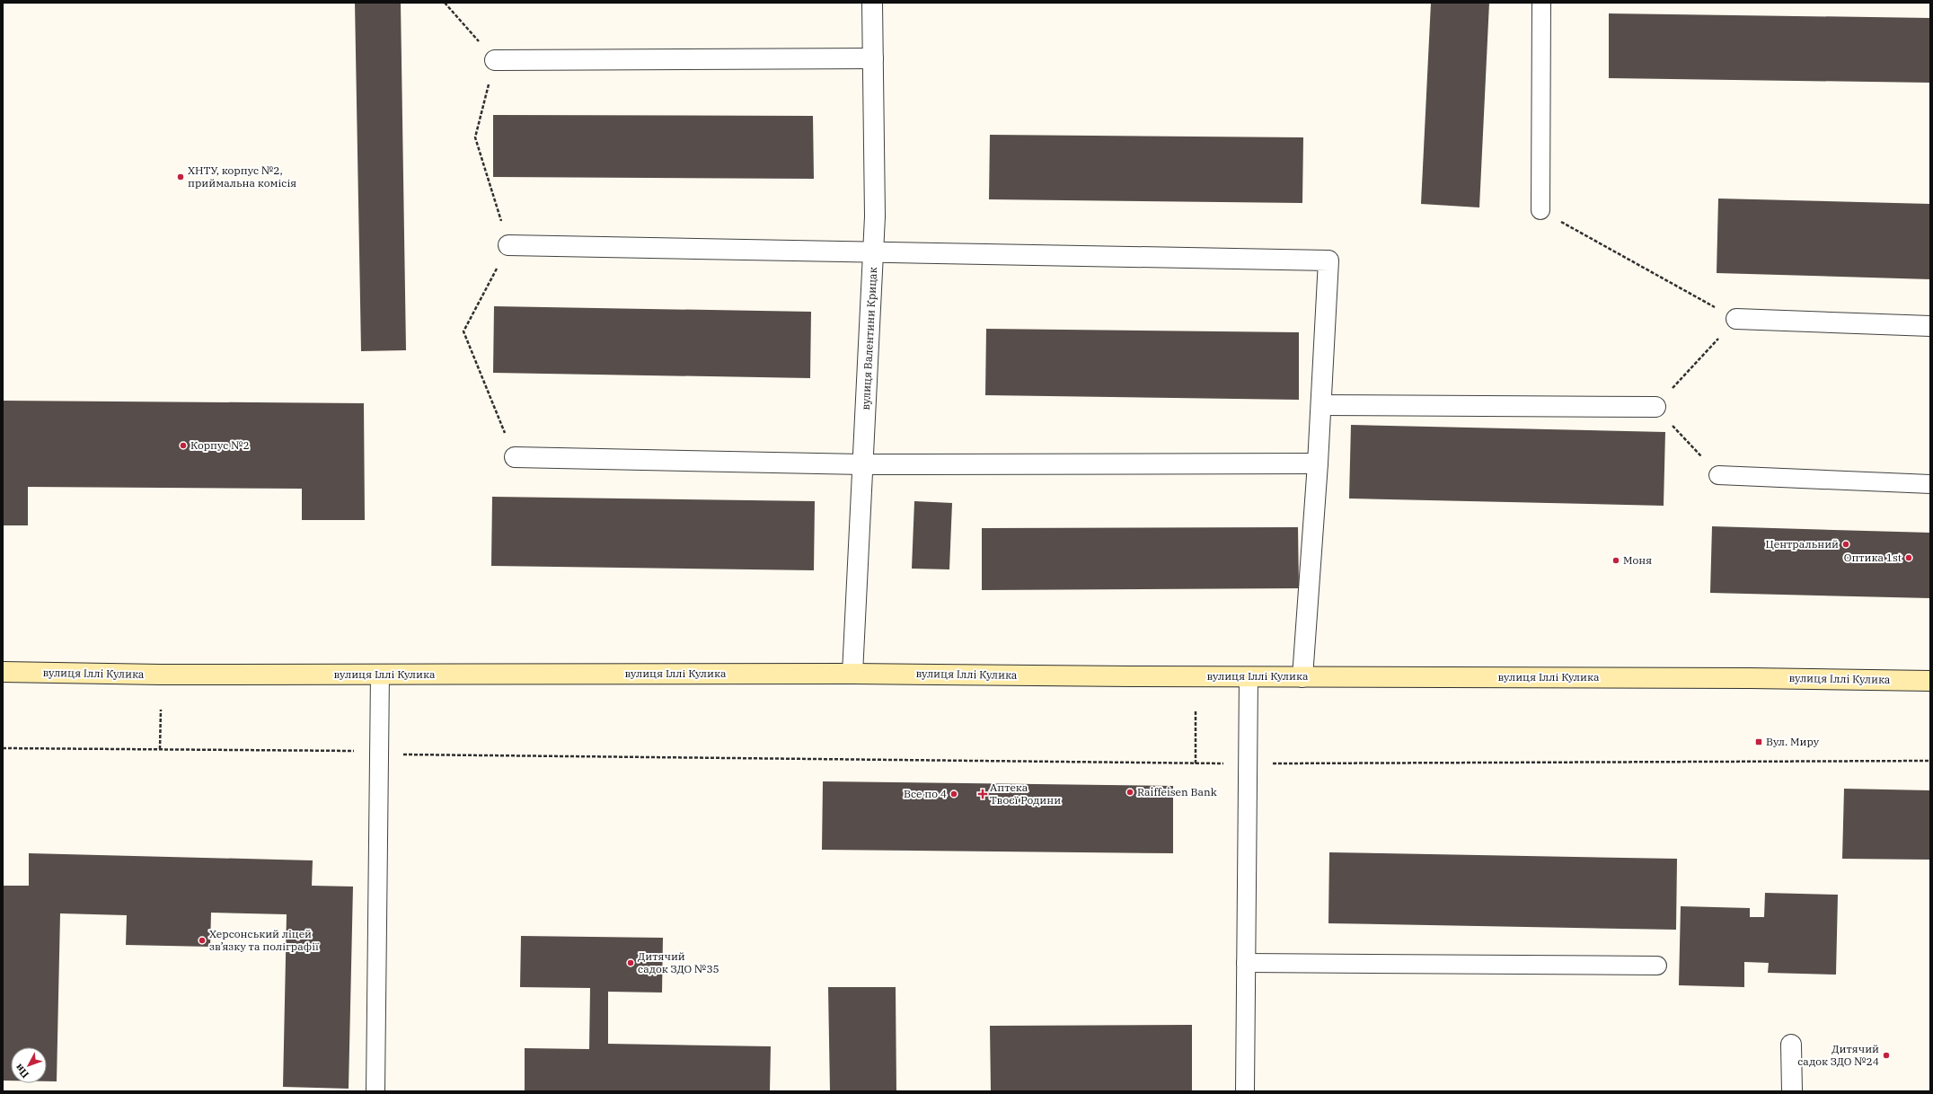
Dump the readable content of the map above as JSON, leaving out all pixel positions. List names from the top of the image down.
{
  "streets": {
    "street": ["вулиця Валентини Крицак", "вулиця Іллі Кулика"]
  },
  "crossings": [
    ["вулиця Валентини Крицак", "вулиця Іллі Кулика"]
  ],
  "places": {
    "other": [
      "ХНТУ, корпус №2, приймальна комісія",
      "Корпус №2",
      "Центральний",
      "Оптика 1st",
      "Моня",
      "Raiffeisen Bank",
      "Все по 4",
      "Херсонський ліцей зв’язку та поліграфії",
      "Дитячий садок ЗДО №35",
      "Дитячий садок ЗДО №24"
    ],
    "transit": ["Вул. Миру"],
    "health": ["Аптека Твоєї Родини"]
  },
  "north": "bottom left"
}
